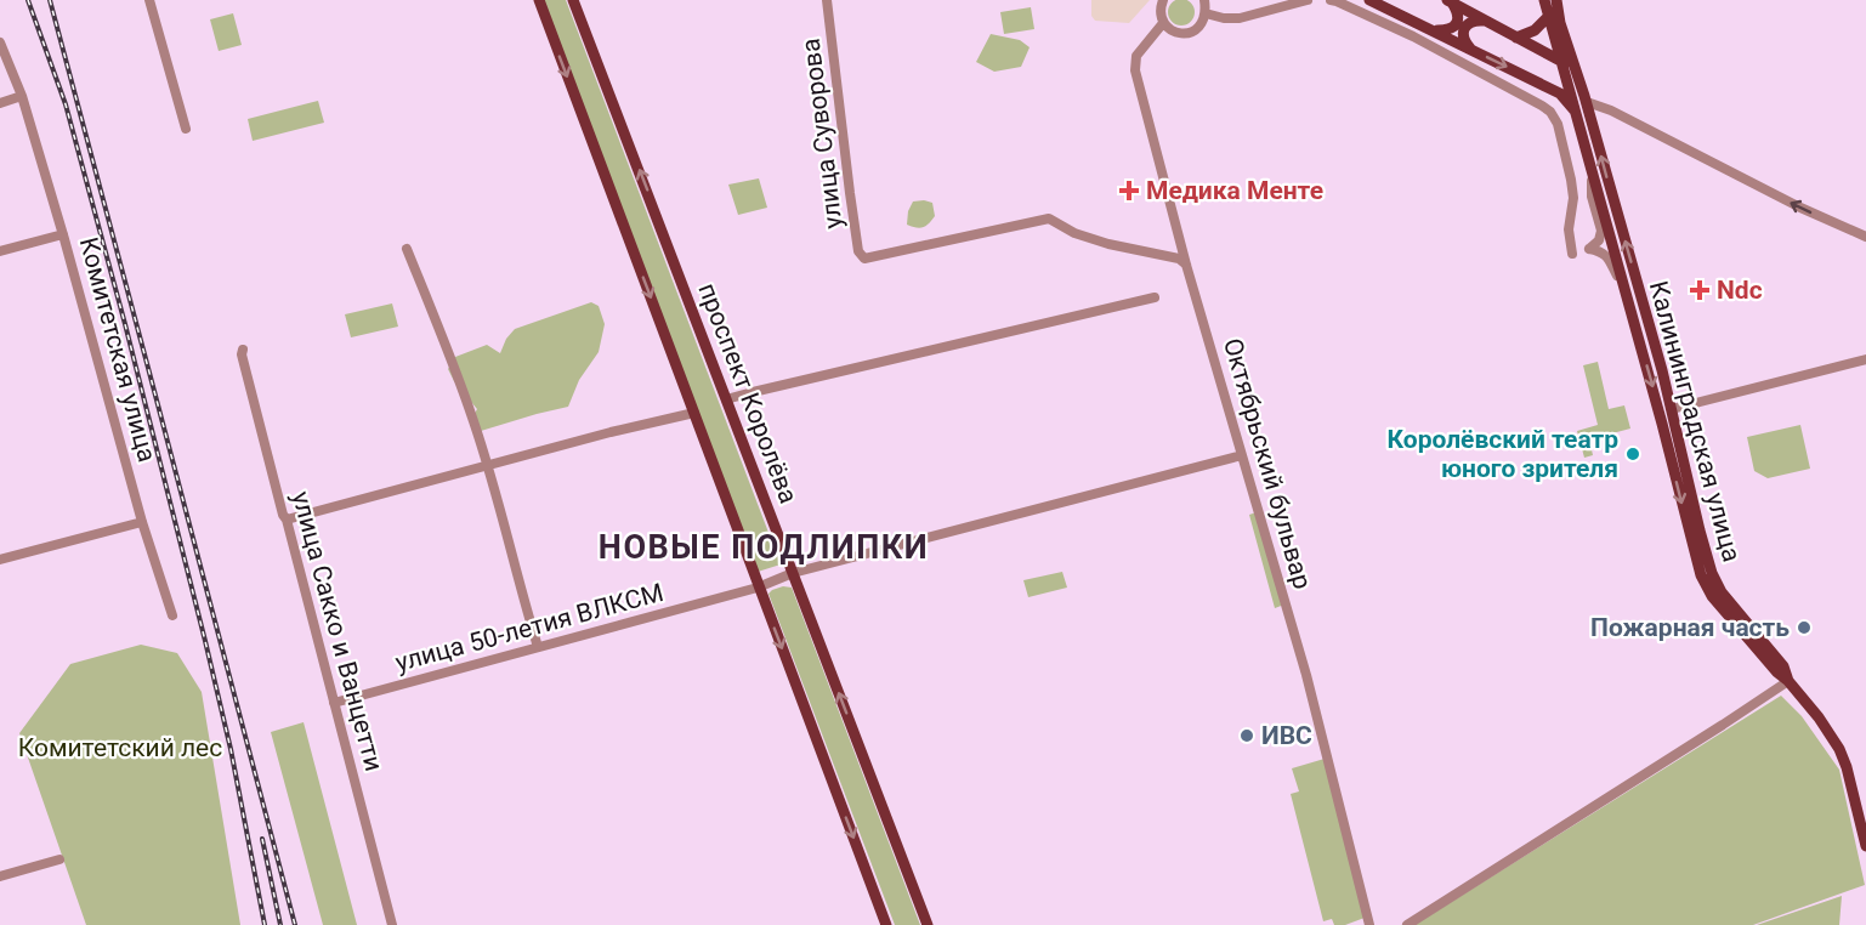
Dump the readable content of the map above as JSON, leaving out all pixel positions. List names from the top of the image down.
{
  "streets": {
    "main road": ["проспект Королёва", "Калининградская улица"],
    "street": [
      "улица Суворова",
      "Комитетская улица",
      "Октябрьский бульвар",
      "улица 50-летия ВЛКСМ",
      "улица Сакко и Ванцетти"
    ]
  },
  "crossings": [
    ["улица Суворова", "Октябрьский бульвар"],
    ["проспект Королёва", "улица 50-летия ВЛКСМ"],
    ["Октябрьский бульвар", "улица 50-летия ВЛКСМ"],
    ["улица 50-летия ВЛКСМ", "улица Сакко и Ванцетти"]
  ],
  "districts": ["НОВЫЕ ПОДЛИПКИ"],
  "parks": ["Комитетский лес"],
  "places": {
    "health": ["Медика Менте", "Ndc"],
    "other": ["Королёвский театр юного зрителя", "Пожарная часть", "ИВС"]
  }
}
